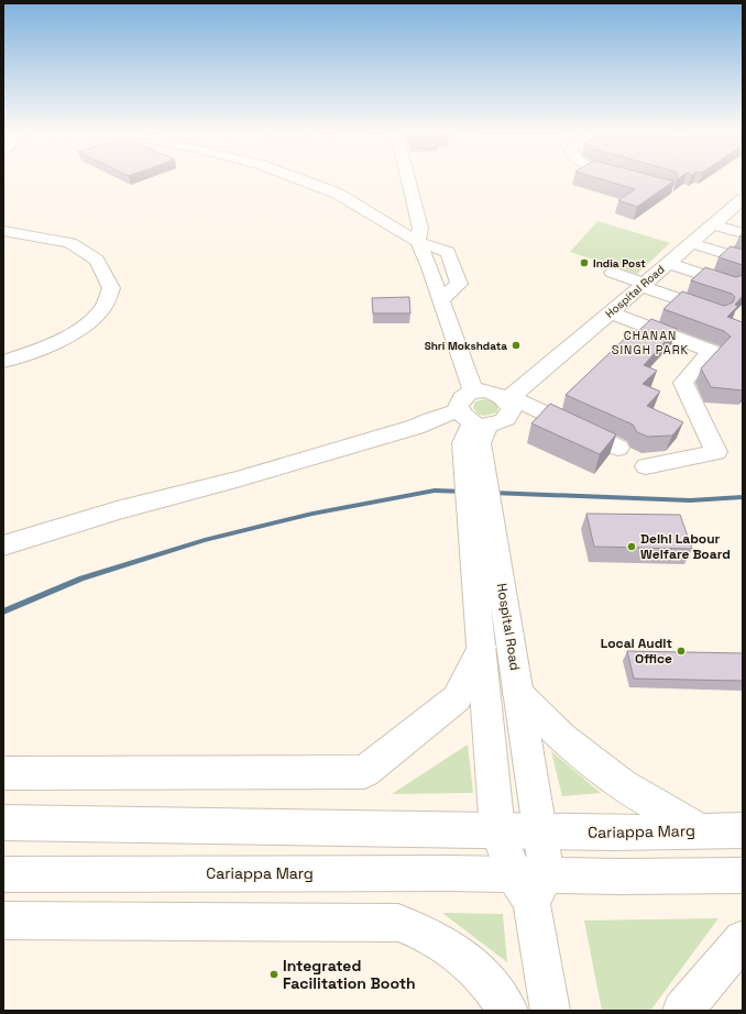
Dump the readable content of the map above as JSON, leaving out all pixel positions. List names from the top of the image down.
{
  "streets": {
    "street": ["Hospital Road", "Cariappa Marg"]
  },
  "crossings": [
    ["Hospital Road", "Cariappa Marg"]
  ],
  "districts": ["CHANAN SINGH PARK"],
  "places": [
    "India Post",
    "Shri Mokshdata",
    "Delhi Labour Welfare Board",
    "Local Audit Office",
    "Integrated Facilitation Booth"
  ]
}
